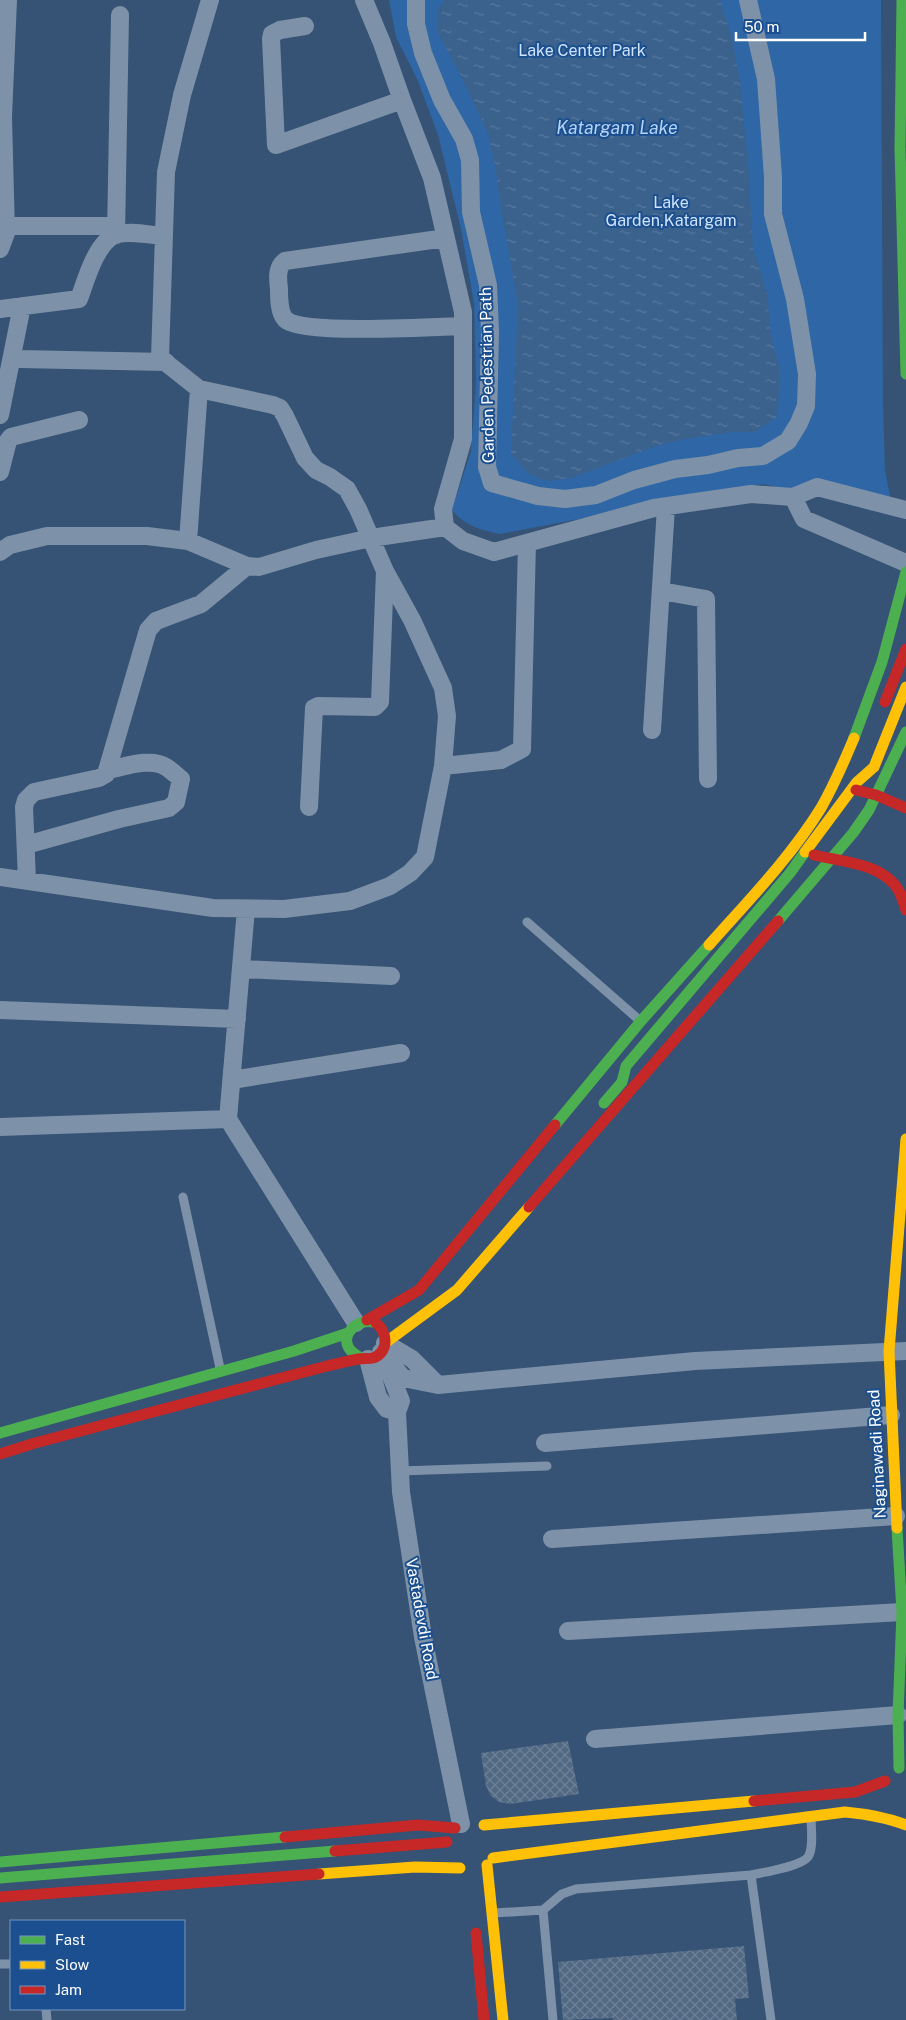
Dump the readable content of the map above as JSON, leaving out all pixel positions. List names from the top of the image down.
{
  "streets": {
    "main road": ["Naginawadi Road"],
    "street": ["Garden Pedestrian Path", "Vastadevdi Road"]
  },
  "water": ["Katargam Lake"],
  "parks": ["Lake Center Park", "Lake Garden,Katargam"],
  "legend": ["Fast", "Slow", "Jam"],
  "scale_bar": "50 m"
}
